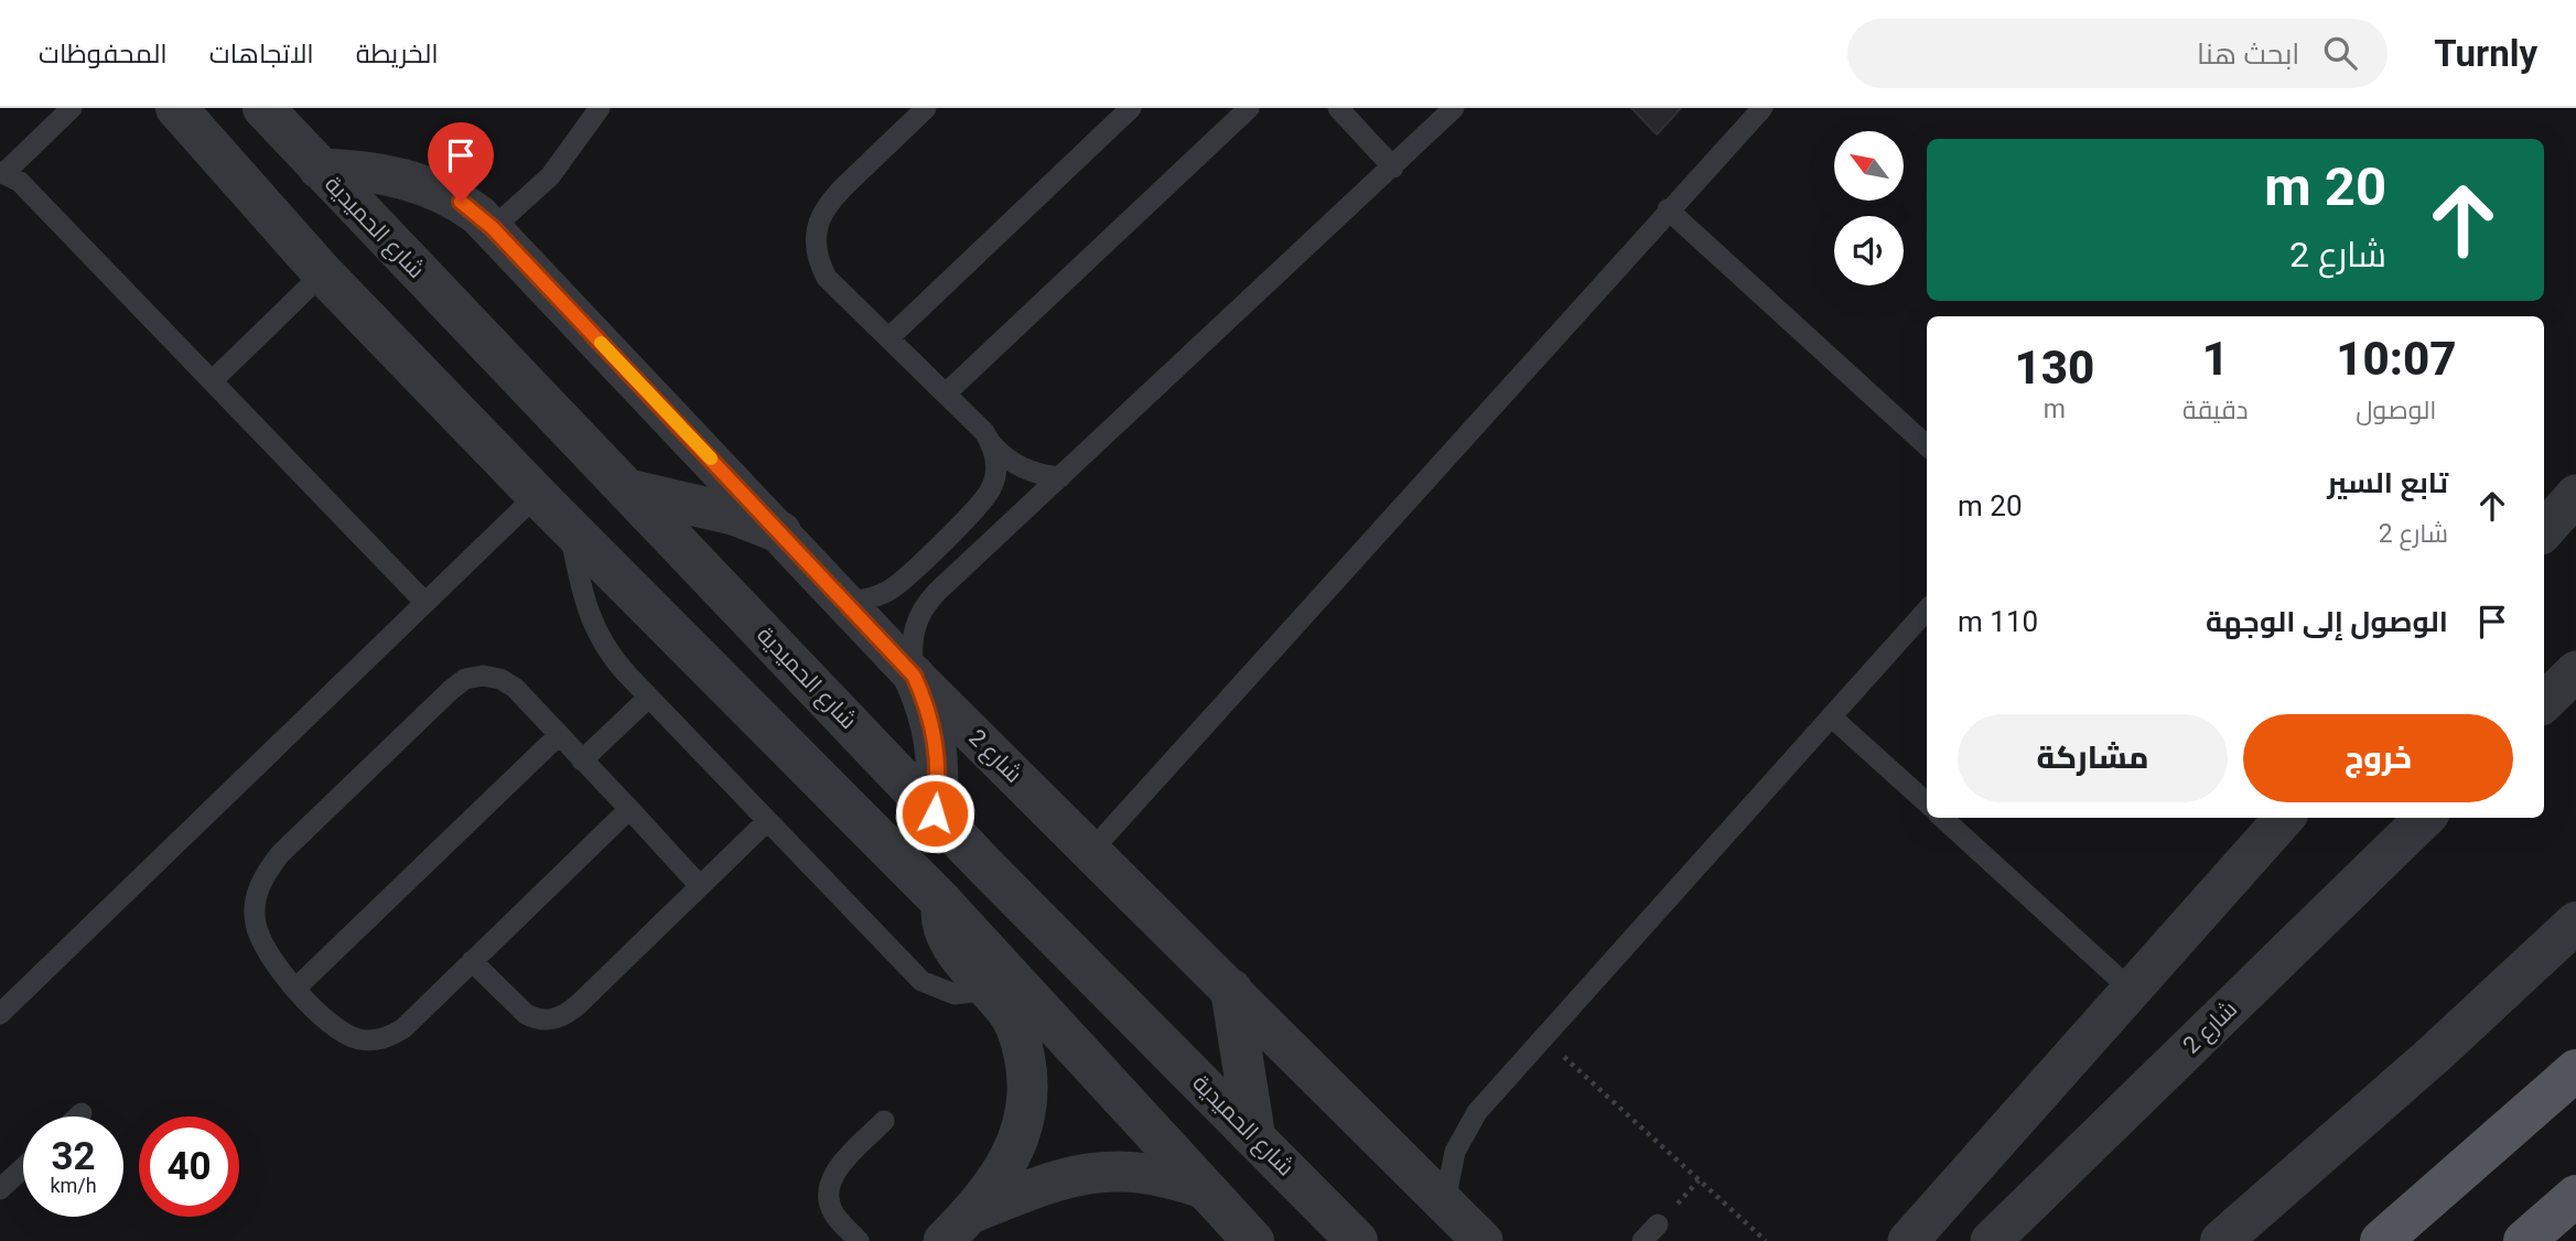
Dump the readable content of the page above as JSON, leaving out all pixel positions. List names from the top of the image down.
{
  "streets": {
    "street": ["شارع الحميدية", "شارع 2"]
  },
  "crossings": [
    ["شارع الحميدية", "شارع 2"]
  ],
  "north": "top left",
  "page": {
    "header": "Turnly",
    "search": "ابحث هنا",
    "nav": ["الخريطة", "الاتجاهات", "المحفوظات"],
    "turn": ["20 m", "شارع 2"],
    "eta": [
      "10:07",
      "الوصول",
      "1",
      "دقيقة",
      "130",
      "m"
    ],
    "list": [
      {
        "name": "تابع السير",
        "note": "شارع 2",
        "value": "20 m"
      },
      {
        "name": "الوصول إلى الوجهة",
        "value": "110 m"
      }
    ],
    "buttons": ["خروج", "مشاركة"],
    "speed": "32 km/h",
    "limit": "40"
  }
}
